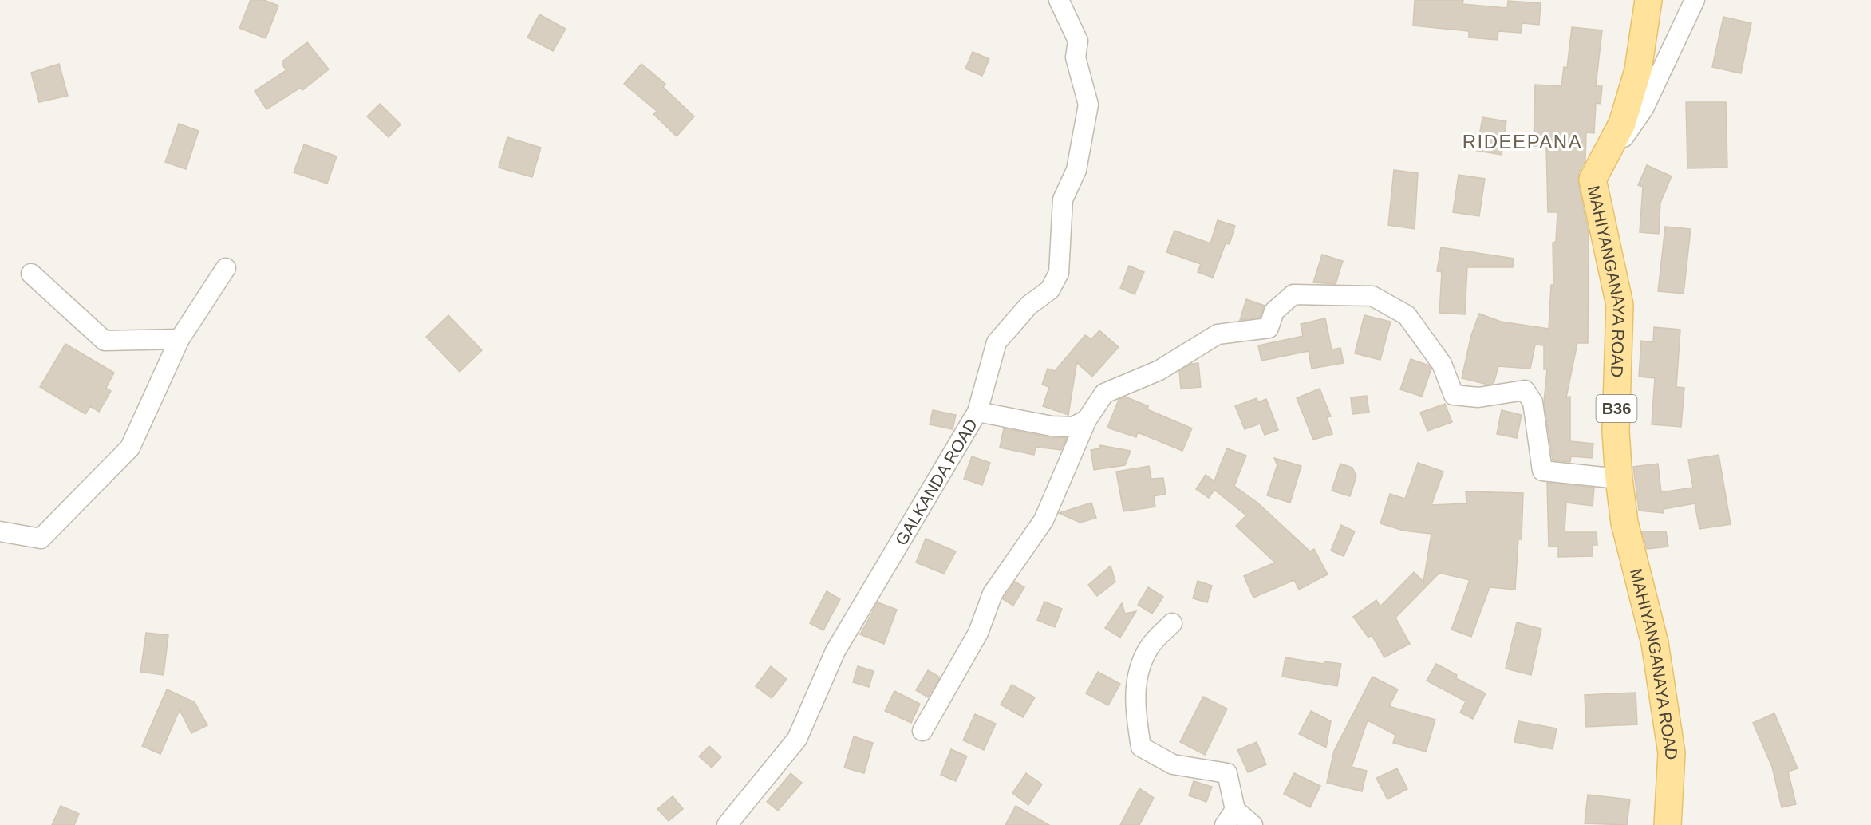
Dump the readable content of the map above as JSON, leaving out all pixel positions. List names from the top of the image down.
{
  "streets": {
    "main road": ["MAHIYANGANAYA ROAD", "B36"],
    "street": ["GALKANDA ROAD"]
  },
  "districts": ["RIDEEPANA"]
}
